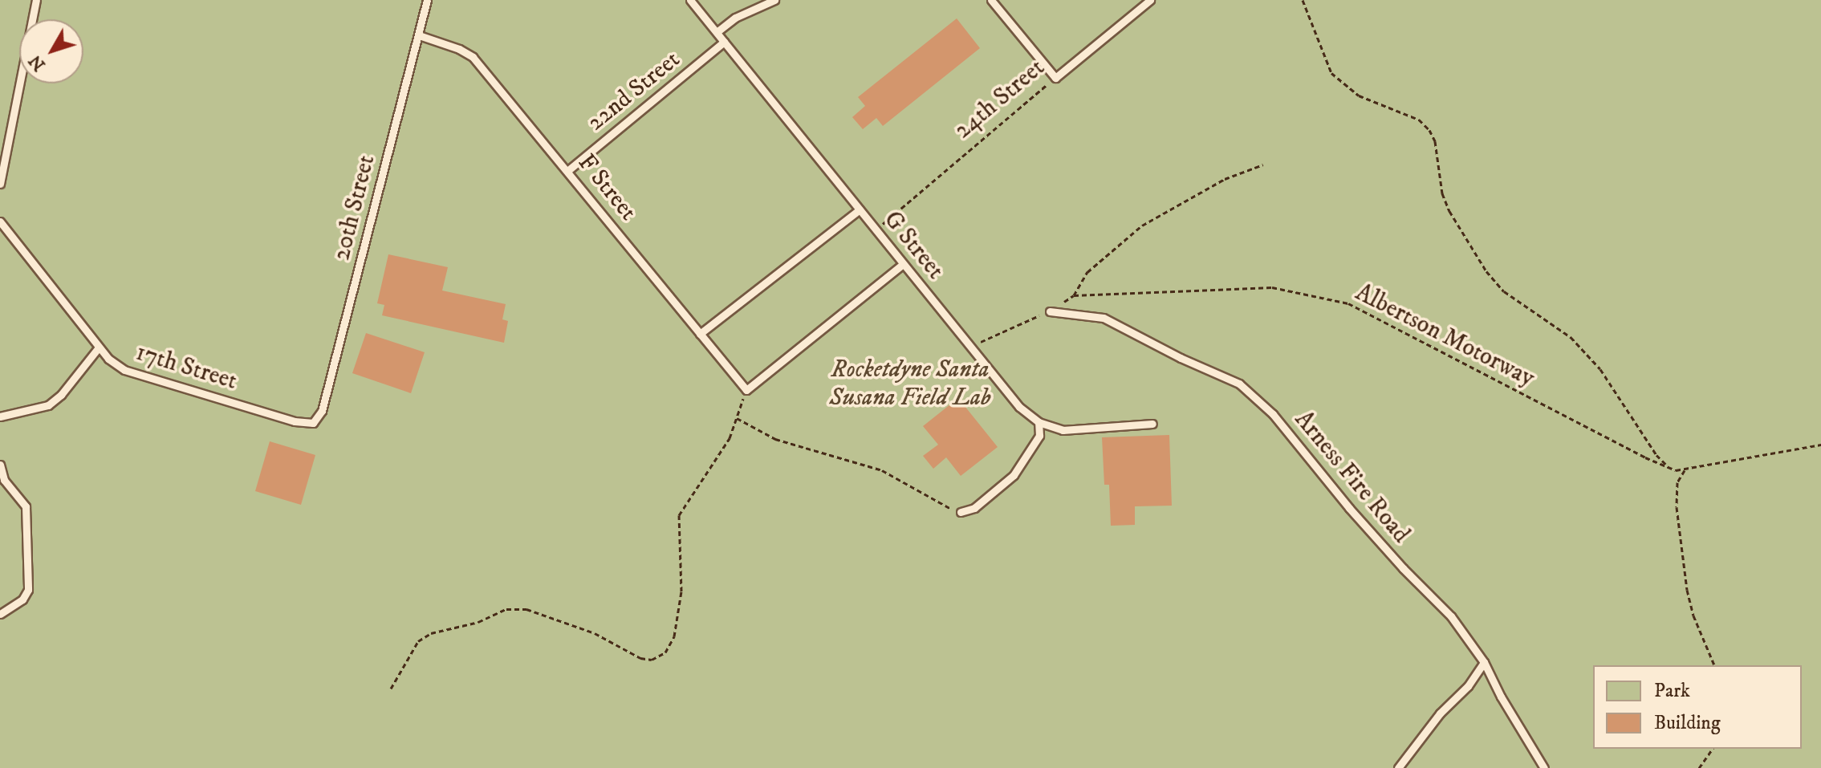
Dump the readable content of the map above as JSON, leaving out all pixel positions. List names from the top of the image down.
{
  "streets": {
    "lane": [
      "22nd Street",
      "24th Street",
      "F Street",
      "20th Street",
      "G Street",
      "17th Street",
      "Arness Fire Road"
    ],
    "path": ["Albertson Motorway"]
  },
  "crossings": [
    ["22nd Street", "F Street"],
    ["22nd Street", "G Street"],
    ["24th Street", "G Street"],
    ["F Street", "20th Street"],
    ["20th Street", "17th Street"]
  ],
  "parks": ["Rocketdyne Santa Susana Field Lab"],
  "legend": ["Park", "Building"],
  "north": "bottom left"
}
